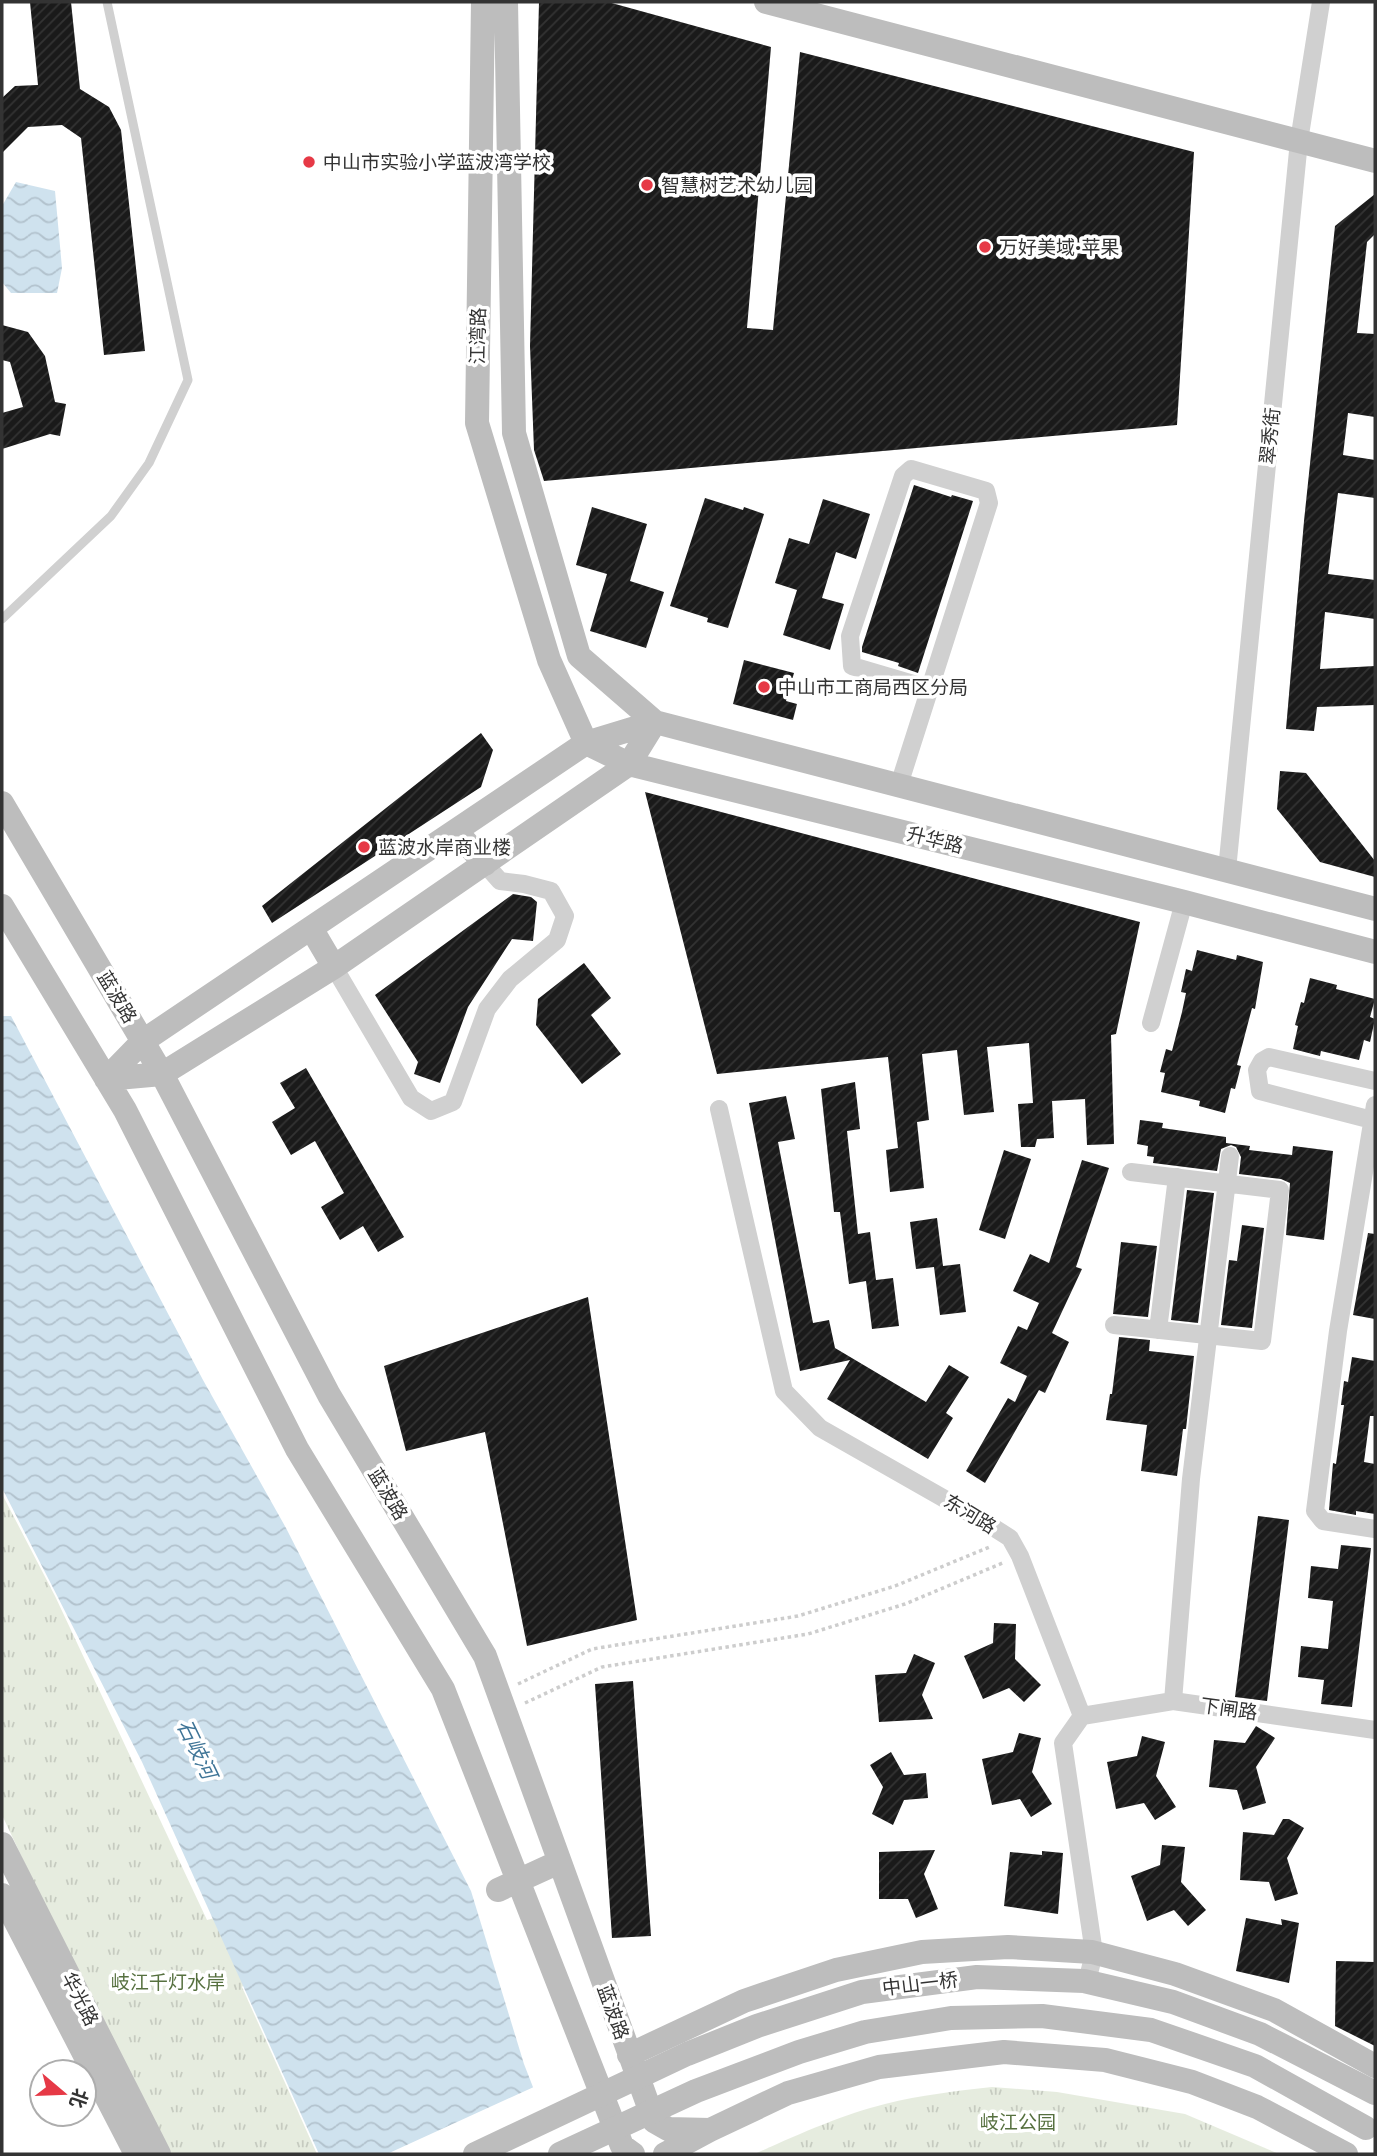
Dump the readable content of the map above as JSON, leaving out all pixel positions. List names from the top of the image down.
{
  "streets": {
    "street": [
      "江湾路",
      "翠秀街",
      "升华路",
      "蓝波路",
      "东河路",
      "下闸路",
      "中山一桥",
      "华光路"
    ]
  },
  "crossings": [
    ["江湾路", "升华路"],
    ["东河路", "下闸路"]
  ],
  "water": ["石岐河"],
  "parks": ["岐江千灯水岸", "岐江公园"],
  "places": [
    "中山市实验小学蓝波湾学校",
    "智慧树艺术幼儿园",
    "万好美域·苹果",
    "中山市工商局西区分局",
    "蓝波水岸商业楼"
  ],
  "north": "right"
}
